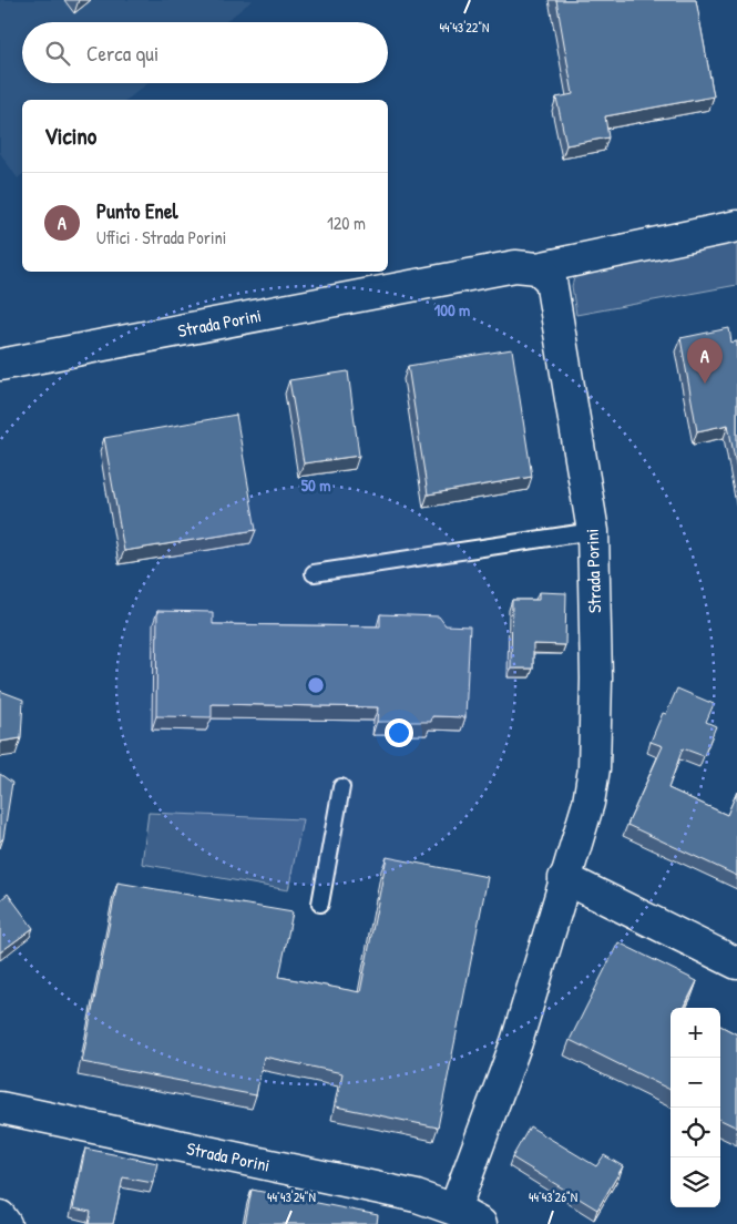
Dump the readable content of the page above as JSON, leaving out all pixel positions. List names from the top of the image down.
{
  "streets": {
    "street": ["Strada Porini"]
  },
  "page": {
    "search": "Cerca qui",
    "heading": "Vicino",
    "list": [
      {
        "mark": "A",
        "name": "Punto Enel",
        "note": "Uffici · Strada Porini",
        "value": "120 m"
      }
    ],
    "pins": "A",
    "map_buttons": ["+", "−"]
  },
  "coordinates": ["44°43'22\"N", "44°43'24\"N", "44°43'26\"N"],
  "rings": ["100 m", "50 m"]
}
